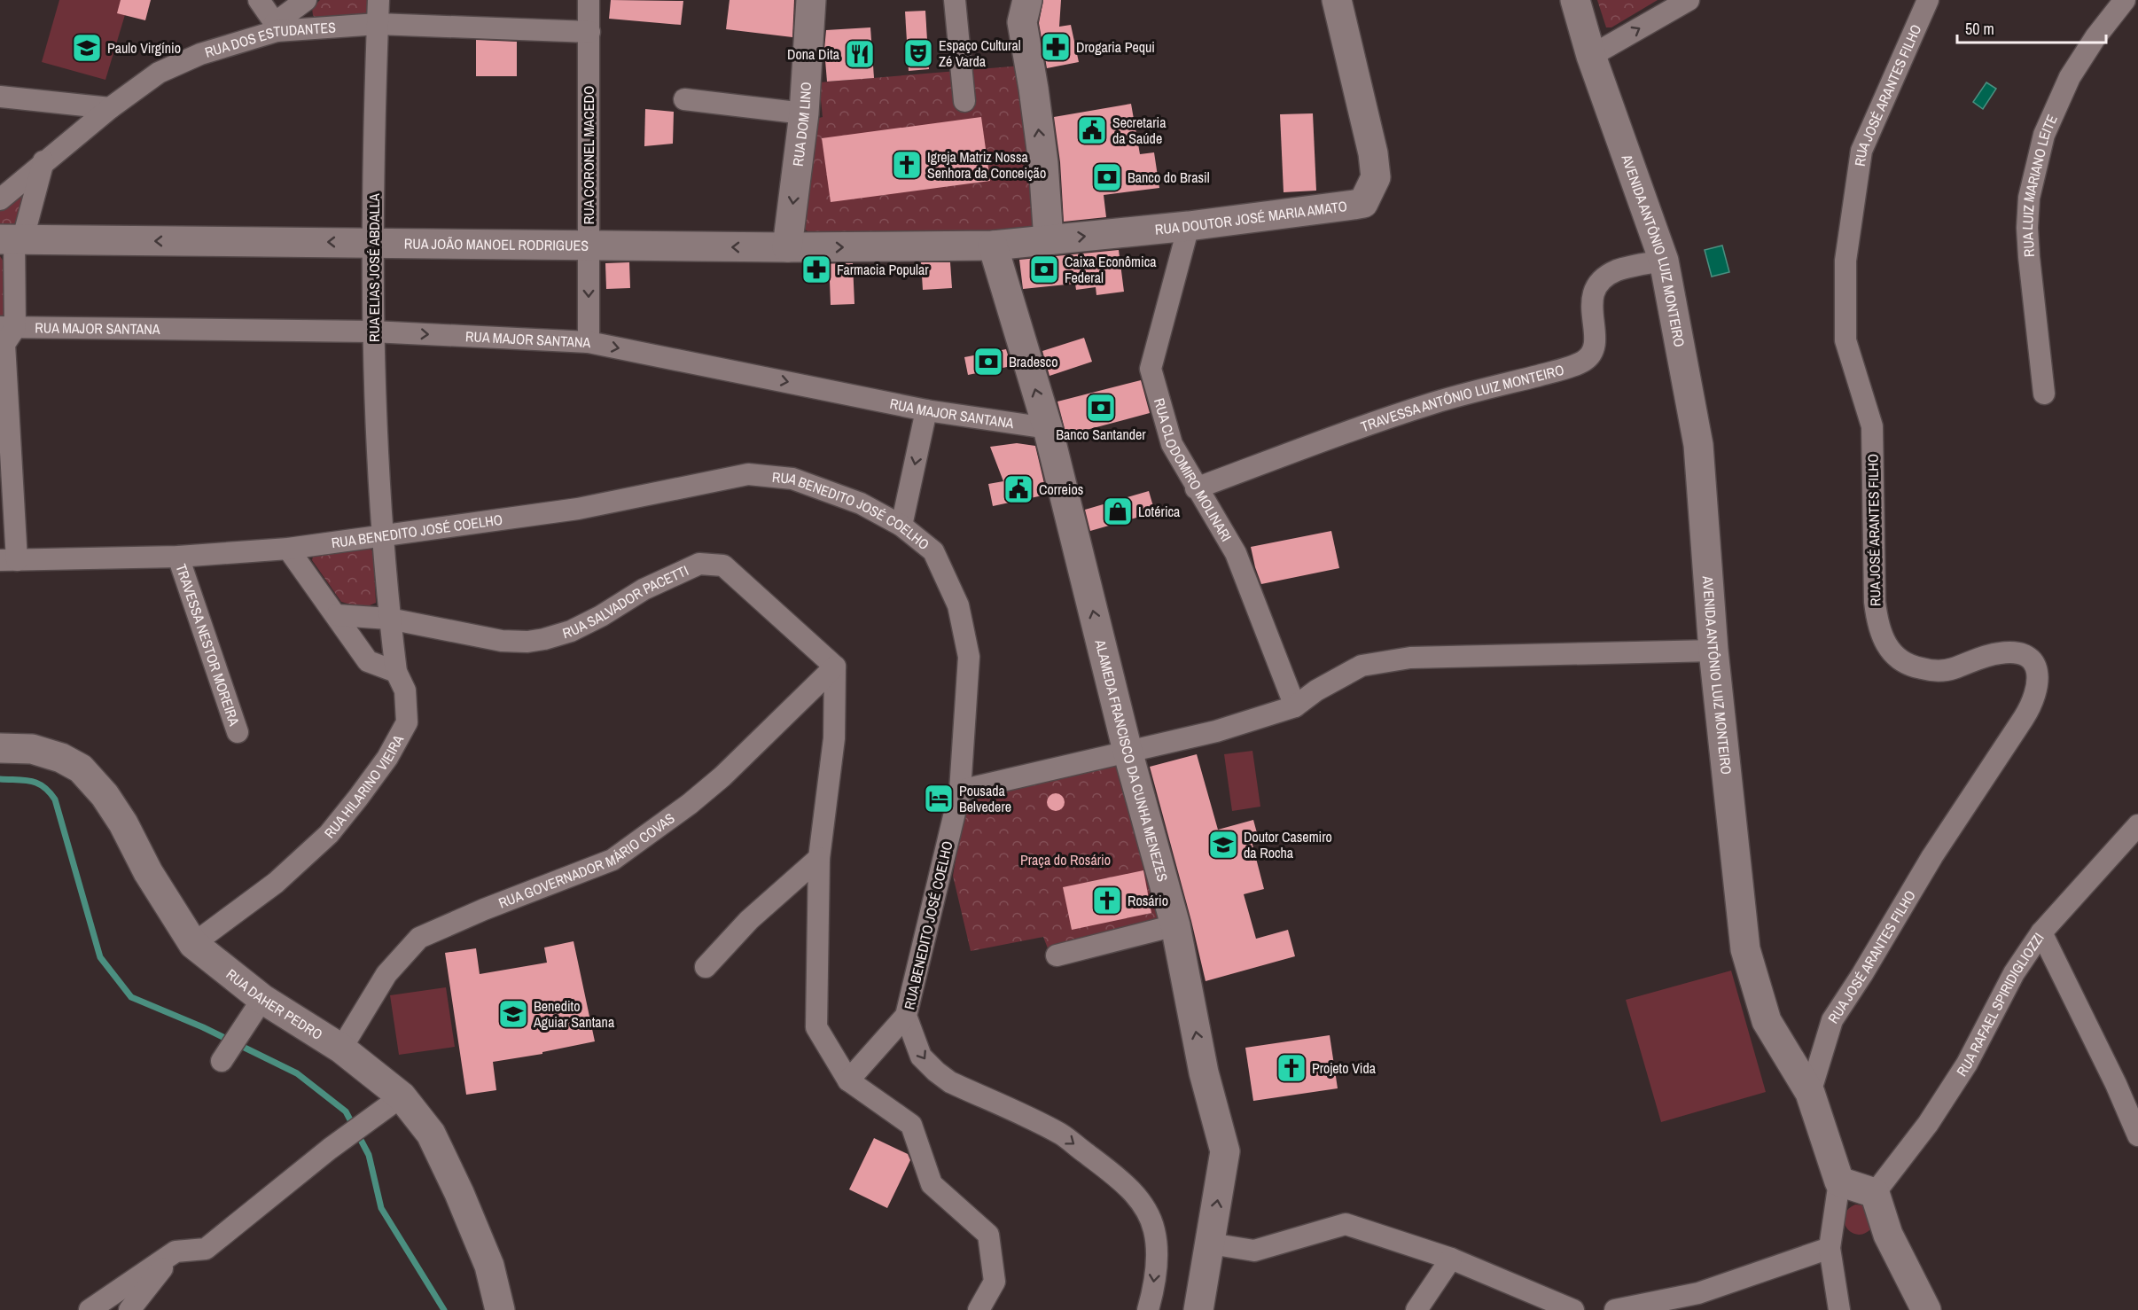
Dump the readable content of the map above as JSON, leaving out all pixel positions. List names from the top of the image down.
{
  "streets": {
    "street": [
      "RUA DOS ESTUDANTES",
      "RUA JOSÉ ARANTES FILHO",
      "RUA DOM LINO",
      "RUA CORONEL MACEDO",
      "RUA LUIZ MARIANO LEITE",
      "RUA DOUTOR JOSÉ MARIA AMATO",
      "RUA JOÃO MANOEL RODRIGUES",
      "AVENIDA ANTÔNIO LUIZ MONTEIRO",
      "RUA ELIAS JOSÉ ABDALLA",
      "RUA MAJOR SANTANA",
      "TRAVESSA ANTÔNIO LUIZ MONTEIRO",
      "RUA CLODOMIRO MOLINARI",
      "RUA BENEDITO JOSÉ COELHO",
      "RUA SALVADOR PACETTI",
      "TRAVESSA NESTOR MOREIRA",
      "ALAMEDA FRANCISCO DA CUNHA MENEZES",
      "RUA HILARINO VIEIRA",
      "RUA GOVERNADOR MÁRIO COVAS",
      "RUA DAHER PEDRO",
      "RUA RAFAEL SPIRIDIGLIOZZI"
    ]
  },
  "crossings": [
    ["RUA DOS ESTUDANTES", "RUA CORONEL MACEDO"],
    ["RUA DOS ESTUDANTES", "RUA ELIAS JOSÉ ABDALLA"],
    ["RUA JOSÉ ARANTES FILHO", "AVENIDA ANTÔNIO LUIZ MONTEIRO"],
    ["RUA DOM LINO", "RUA JOÃO MANOEL RODRIGUES"],
    ["RUA CORONEL MACEDO", "RUA JOÃO MANOEL RODRIGUES"],
    ["RUA CORONEL MACEDO", "RUA MAJOR SANTANA"],
    ["RUA DOUTOR JOSÉ MARIA AMATO", "RUA JOÃO MANOEL RODRIGUES"],
    ["RUA DOUTOR JOSÉ MARIA AMATO", "RUA CLODOMIRO MOLINARI"],
    ["RUA DOUTOR JOSÉ MARIA AMATO", "ALAMEDA FRANCISCO DA CUNHA MENEZES"],
    ["RUA JOÃO MANOEL RODRIGUES", "RUA ELIAS JOSÉ ABDALLA"],
    ["RUA JOÃO MANOEL RODRIGUES", "ALAMEDA FRANCISCO DA CUNHA MENEZES"],
    ["AVENIDA ANTÔNIO LUIZ MONTEIRO", "TRAVESSA ANTÔNIO LUIZ MONTEIRO"],
    ["RUA ELIAS JOSÉ ABDALLA", "RUA MAJOR SANTANA"],
    ["RUA ELIAS JOSÉ ABDALLA", "RUA BENEDITO JOSÉ COELHO"],
    ["RUA ELIAS JOSÉ ABDALLA", "RUA HILARINO VIEIRA"],
    ["RUA MAJOR SANTANA", "ALAMEDA FRANCISCO DA CUNHA MENEZES"],
    ["TRAVESSA ANTÔNIO LUIZ MONTEIRO", "RUA CLODOMIRO MOLINARI"],
    ["RUA BENEDITO JOSÉ COELHO", "TRAVESSA NESTOR MOREIRA"],
    ["RUA BENEDITO JOSÉ COELHO", "RUA HILARINO VIEIRA"],
    ["RUA SALVADOR PACETTI", "RUA HILARINO VIEIRA"],
    ["RUA SALVADOR PACETTI", "RUA GOVERNADOR MÁRIO COVAS"],
    ["RUA HILARINO VIEIRA", "RUA DAHER PEDRO"],
    ["RUA GOVERNADOR MÁRIO COVAS", "RUA DAHER PEDRO"]
  ],
  "one_way": ["RUA MAJOR SANTANA", "ALAMEDA FRANCISCO DA CUNHA MENEZES"],
  "parks": ["Praça do Rosário"],
  "places": {
    "pharmacy": ["Drogaria Pequi", "Farmacia Popular"],
    "school or university": ["Paulo Virgínio", "Doutor Casemiro da Rocha", "Benedito Aguiar Santana"],
    "theatre": ["Espaço Cultural Zé Varda"],
    "restaurant": ["Dona Dita"],
    "public building": ["Secretaria da Saúde", "Correios"],
    "church": ["Igreja Matriz Nossa Senhora da Conceição", "Rosário", "Projeto Vida"],
    "bank": [
      "Banco do Brasil",
      "Caixa Econômica Federal",
      "Bradesco",
      "Banco Santander"
    ],
    "shop": ["Lotérica"],
    "hotel": ["Pousada Belvedere"]
  },
  "scale_bar": "50 m"
}
